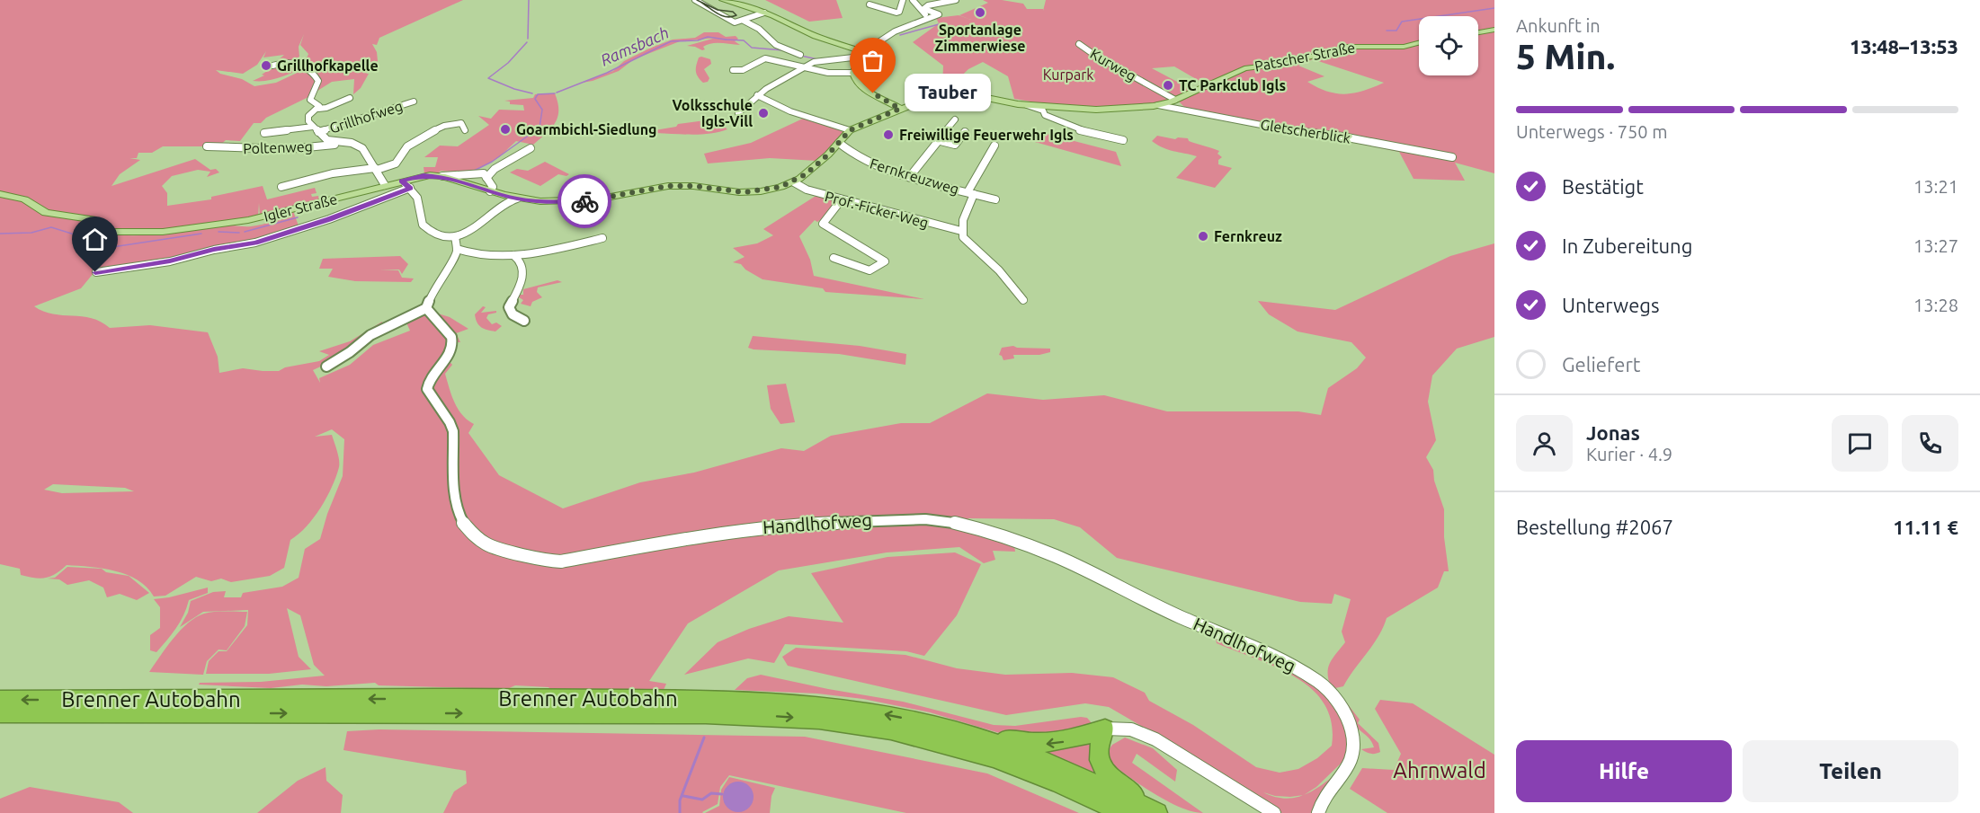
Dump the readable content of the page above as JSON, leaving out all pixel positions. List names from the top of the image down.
{
  "streets": {
    "highway": ["Brenner Autobahn"],
    "main road": ["Patscher Straße", "Igler Straße"],
    "street": [
      "Kurweg",
      "Grillhofweg",
      "Gletscherblick",
      "Poltenweg",
      "Fernkreuzweg",
      "Prof.-Ficker-Weg",
      "Handlhofweg"
    ]
  },
  "crossings": [
    ["Patscher Straße", "Kurweg"],
    ["Patscher Straße", "Gletscherblick"],
    ["Patscher Straße", "Igler Straße"],
    ["Grillhofweg", "Poltenweg"],
    ["Grillhofweg", "Igler Straße"],
    ["Fernkreuzweg", "Igler Straße"],
    ["Igler Straße", "Prof.-Ficker-Weg"]
  ],
  "water": ["Ramsbach"],
  "parks": ["Kurpark", "Ahrnwald"],
  "places": [
    "Sportanlage Zimmerwiese",
    "Grillhofkapelle",
    "TC Parkclub Igls",
    "Tauber",
    "Volksschule Igls-Vill",
    "Goarmbichl-Siedlung",
    "Freiwillige Feuerwehr Igls",
    "Fernkreuz"
  ],
  "page": {
    "heading": ["5 Min.", "Ankunft in", "13:48–13:53"],
    "panel": [
      "Jonas",
      "Kurier · 4.9",
      "Bestellung #2067",
      "11.11 €"
    ],
    "bubble": "Tauber",
    "bar": "Unterwegs · 750 m",
    "list": [
      ["Bestätigt", "13:21"],
      ["In Zubereitung", "13:27"],
      ["Unterwegs", "13:28"],
      "Geliefert"
    ],
    "buttons": ["Hilfe", "Teilen"]
  }
}
